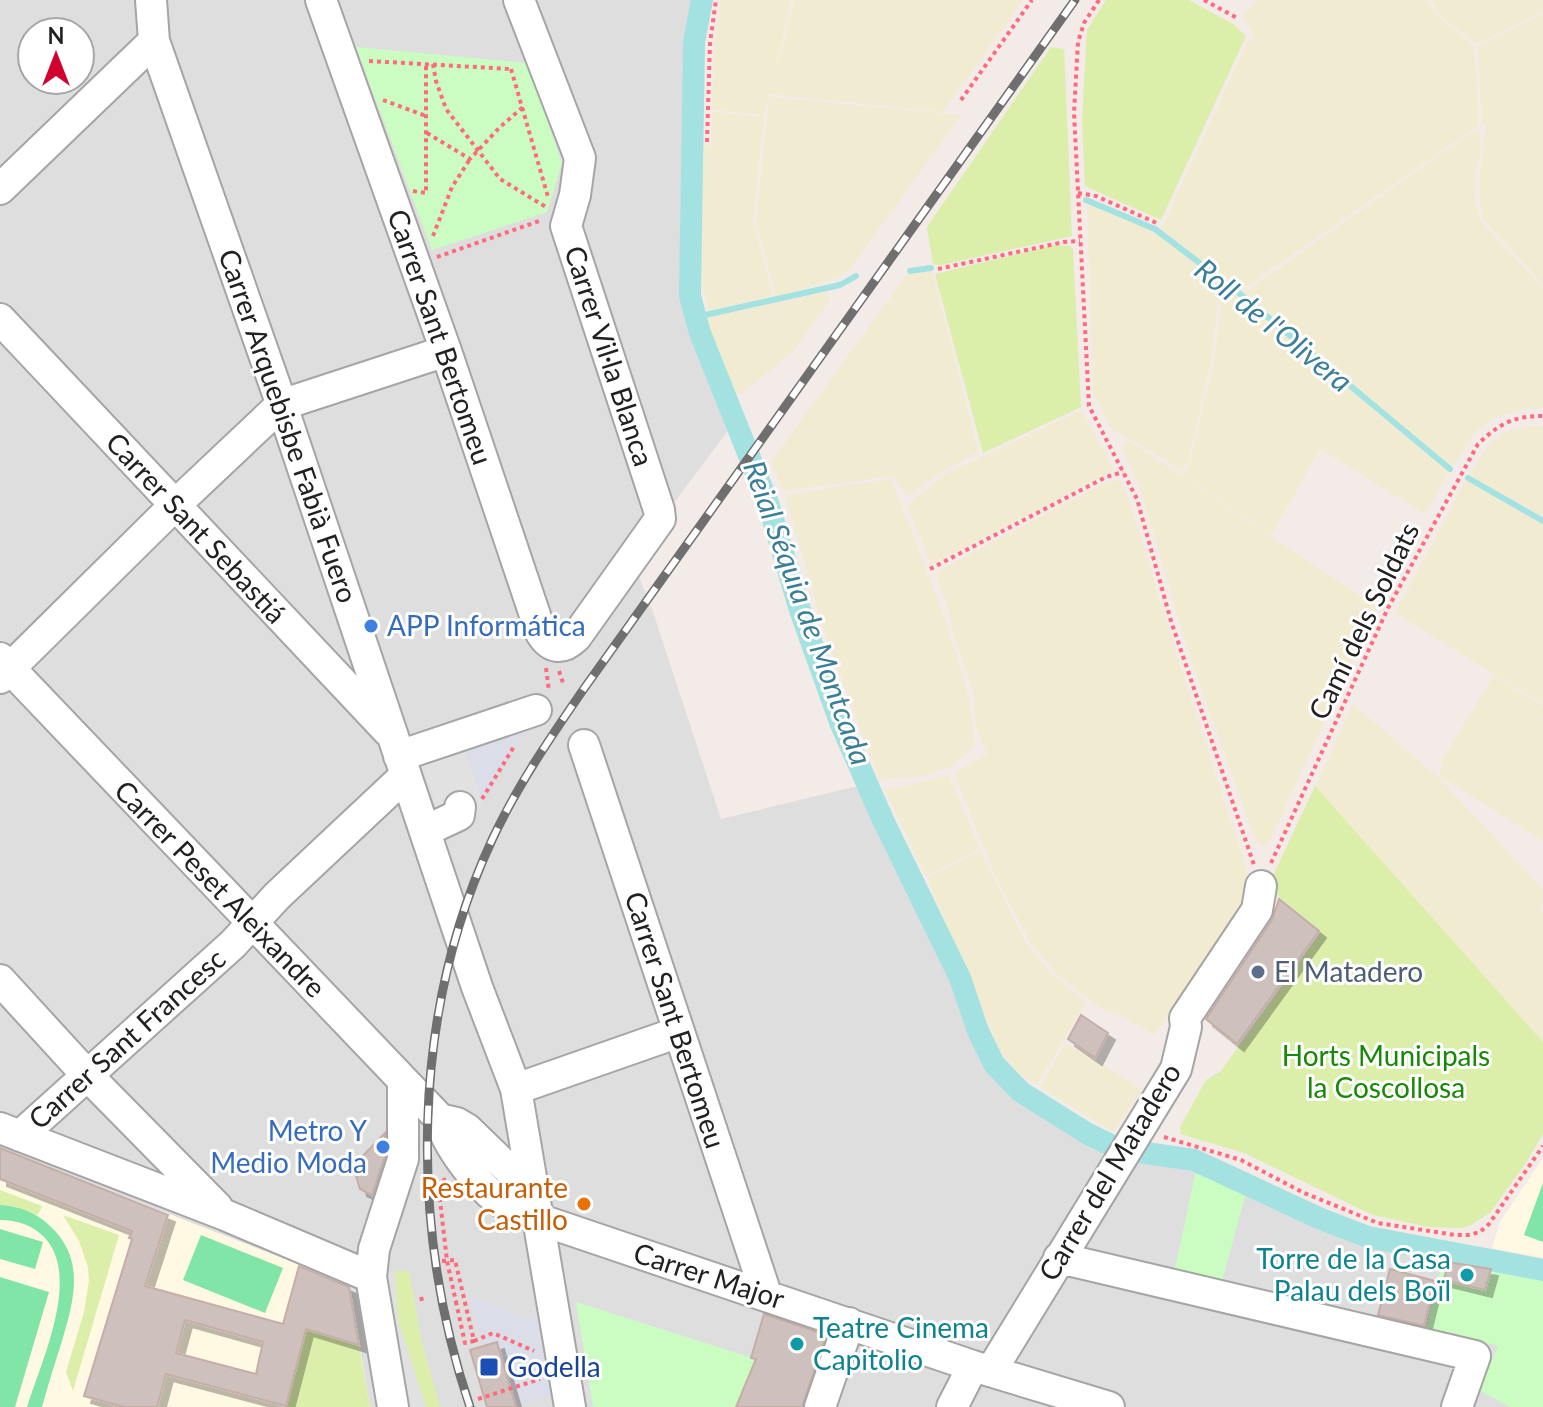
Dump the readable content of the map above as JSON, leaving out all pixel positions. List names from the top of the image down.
{
  "streets": {
    "street": [
      "Carrer Sant Bertomeu",
      "Carrer Vil·la Blanca",
      "Carrer Arquebisbe Fabià Fuero",
      "Carrer Sant Sebastiá",
      "Carrer Peset Aleixandre",
      "Carrer Sant Francesc",
      "Carrer del Matadero",
      "Carrer Major"
    ],
    "path": ["Camí dels Soldats"]
  },
  "crossings": [
    ["Carrer Sant Bertomeu", "Carrer Vil·la Blanca"],
    ["Carrer Sant Bertomeu", "Carrer Major"],
    ["Carrer Arquebisbe Fabià Fuero", "Carrer Sant Sebastiá"],
    ["Carrer Arquebisbe Fabià Fuero", "Carrer Peset Aleixandre"],
    ["Carrer Arquebisbe Fabià Fuero", "Carrer Sant Francesc"],
    ["Carrer Arquebisbe Fabià Fuero", "Carrer Major"],
    ["Carrer Sant Sebastiá", "Carrer Sant Francesc"],
    ["Camí dels Soldats", "Carrer del Matadero"],
    ["Carrer Peset Aleixandre", "Carrer Sant Francesc"],
    ["Carrer Peset Aleixandre", "Carrer Major"],
    ["Carrer del Matadero", "Carrer Major"]
  ],
  "water": ["Roll de l'Olivera", "Reial Séquia de Montcada"],
  "parks": ["Horts Municipals la Coscollosa"],
  "places": {
    "other": [
      "APP Informática",
      "El Matadero",
      "Metro Y Medio Moda",
      "Restaurante Castillo",
      "Torre de la Casa Palau dels Boïl",
      "Teatre Cinema Capitolio"
    ],
    "transit": ["Godella"]
  },
  "north": "top"
}
